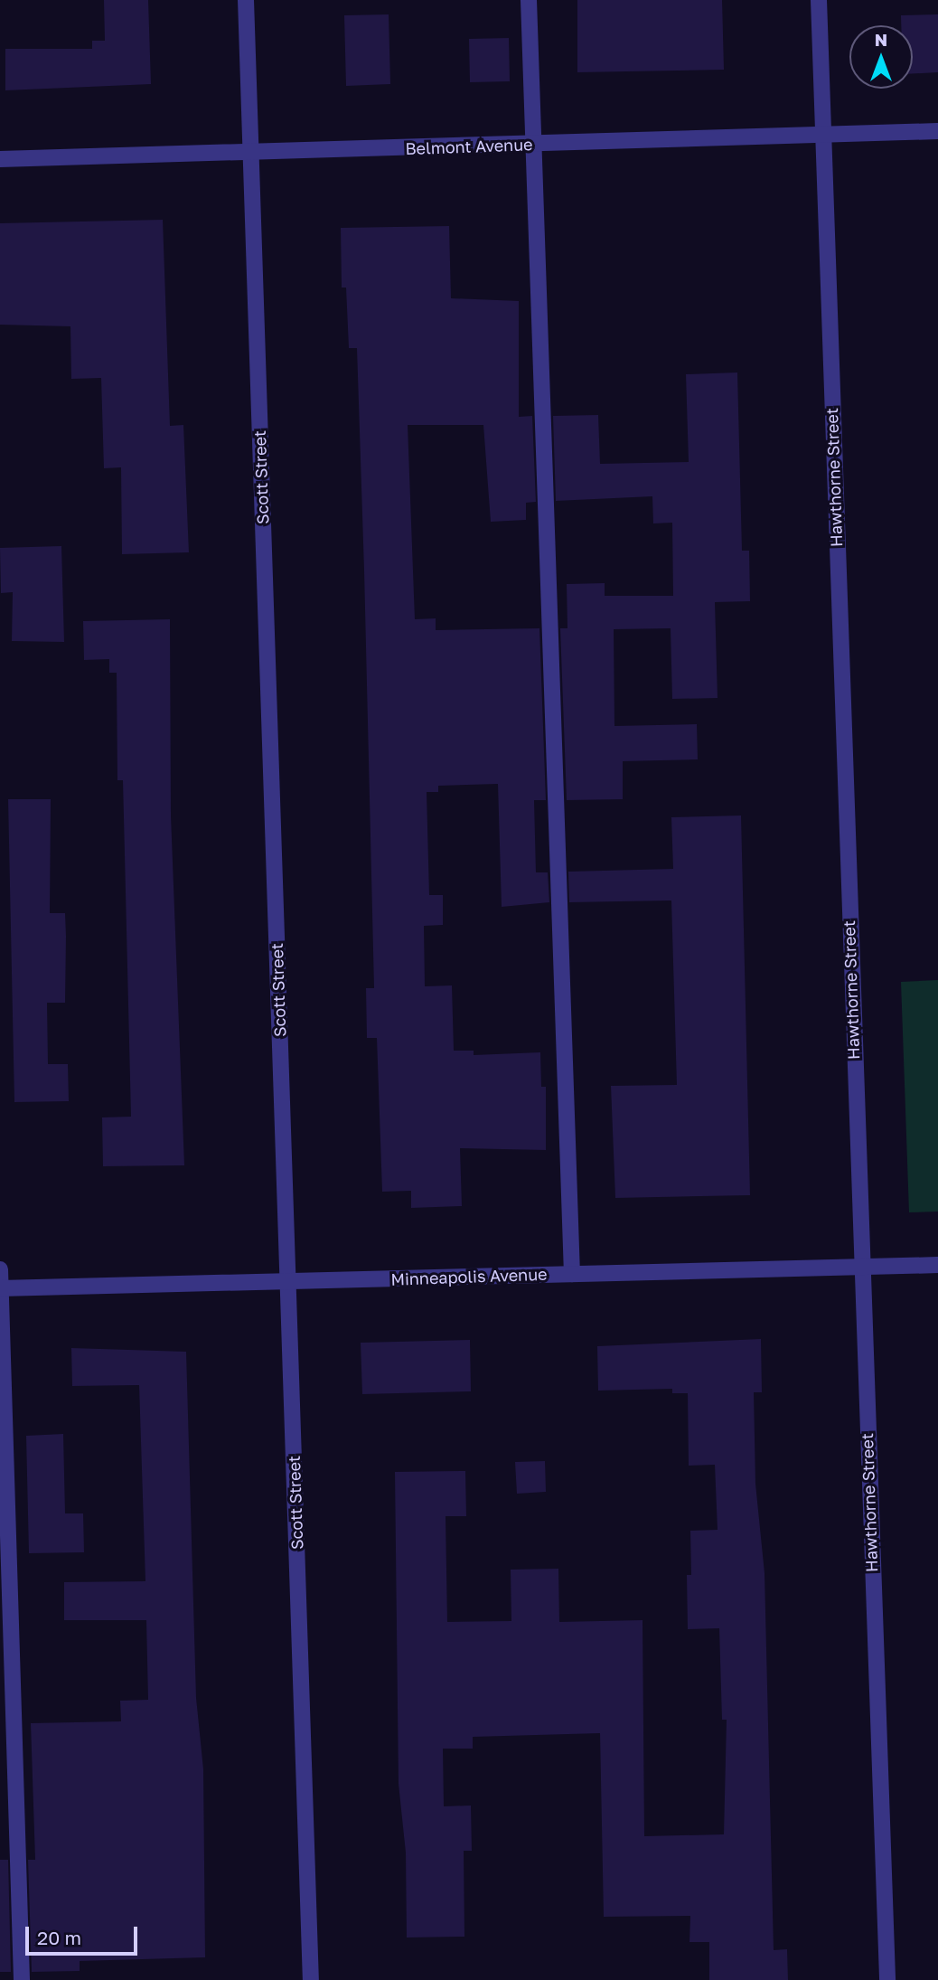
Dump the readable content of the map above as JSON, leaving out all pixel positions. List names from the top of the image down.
{
  "streets": {
    "street": [
      "Belmont Avenue",
      "Scott Street",
      "Hawthorne Street",
      "Minneapolis Avenue"
    ]
  },
  "crossings": [
    ["Belmont Avenue", "Scott Street"],
    ["Belmont Avenue", "Hawthorne Street"],
    ["Scott Street", "Minneapolis Avenue"],
    ["Hawthorne Street", "Minneapolis Avenue"]
  ],
  "scale_bar": "20 m",
  "north": "top"
}
